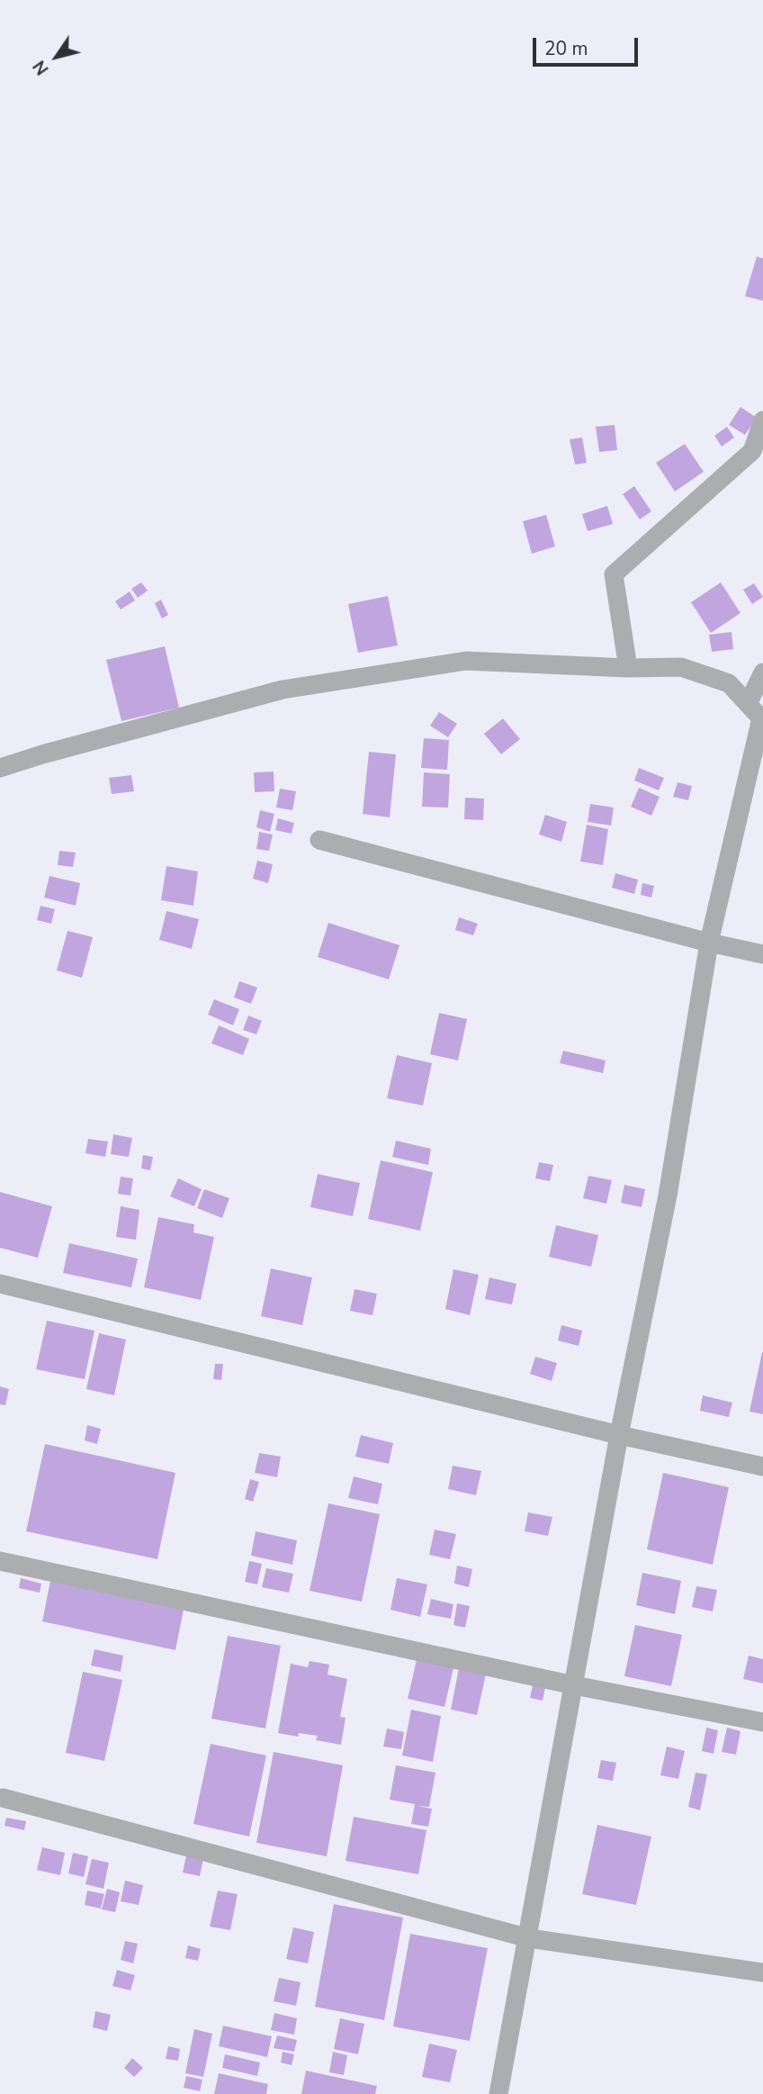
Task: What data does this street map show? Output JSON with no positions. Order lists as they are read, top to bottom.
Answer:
{
  "scale_bar": "20 m",
  "north": "bottom left"
}
